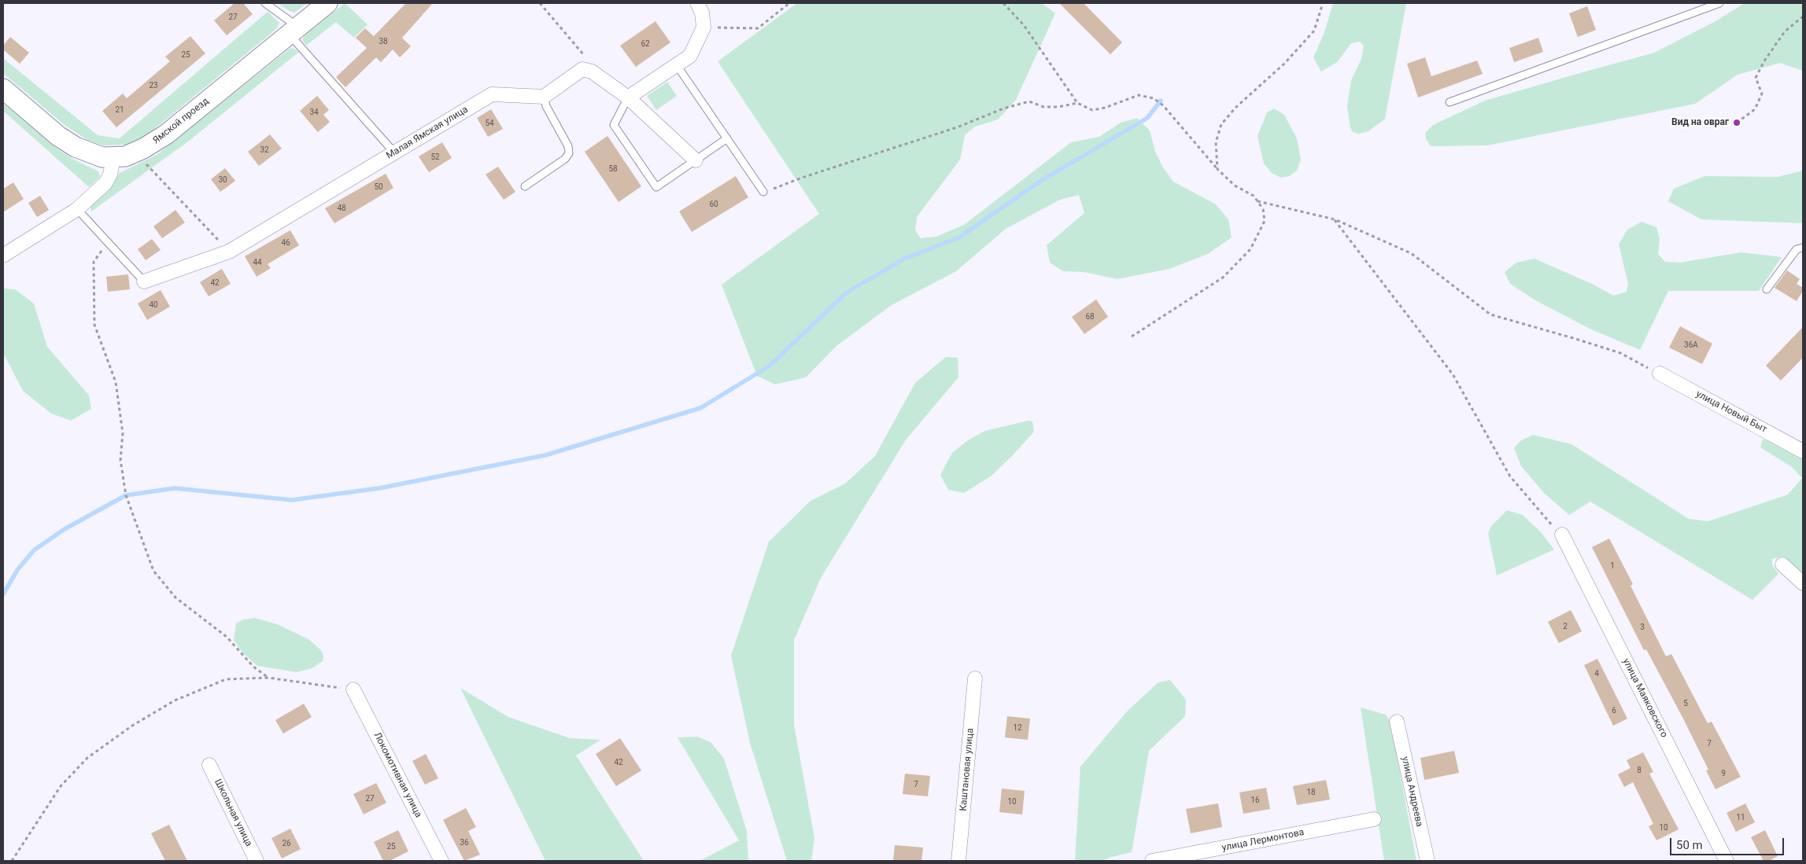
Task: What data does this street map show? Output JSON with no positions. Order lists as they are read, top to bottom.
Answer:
{
  "streets": {
    "main road": ["Ямской проезд"],
    "street": [
      "Малая Ямская улица",
      "улица Новый Быт",
      "улица Маяковского",
      "Каштановая улица",
      "Локомотивная улица",
      "улица Андреева",
      "Школьная улица",
      "улица Лермонтова"
    ]
  },
  "places": ["Вид на овраг"],
  "house_numbers": [
    "27",
    "38",
    "62",
    "25",
    "23",
    "21",
    "34",
    "54",
    "32",
    "52",
    "58",
    "30",
    "50",
    "60",
    "48",
    "46",
    "44",
    "42",
    "40",
    "68",
    "36А",
    "1",
    "2",
    "3",
    "4",
    "5",
    "6",
    "12",
    "7",
    "42",
    "8",
    "9",
    "7",
    "18",
    "27",
    "16",
    "10",
    "11",
    "10",
    "36",
    "26",
    "25"
  ],
  "scale_bar": "50 m"
}
